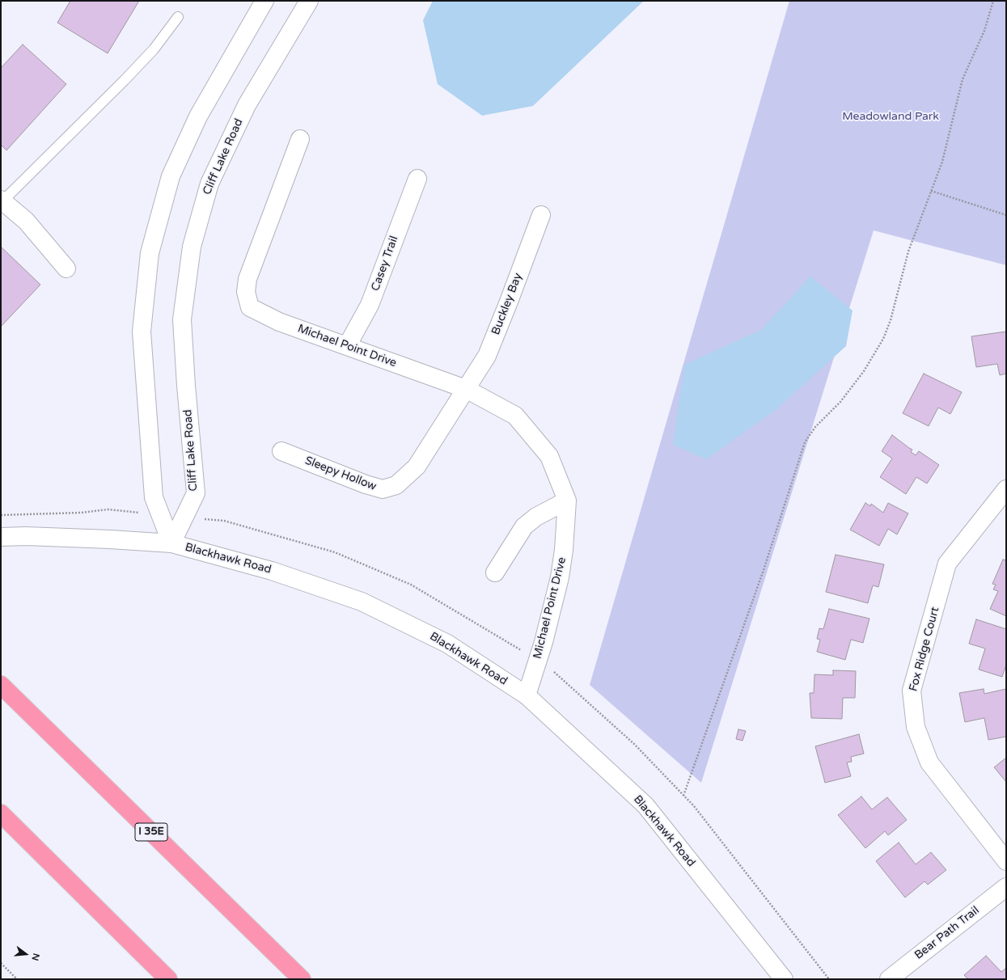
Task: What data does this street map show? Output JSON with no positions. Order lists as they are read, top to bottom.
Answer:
{
  "streets": {
    "highway": ["I 35E"],
    "street": [
      "Cliff Lake Road",
      "Casey Trail",
      "Buckley Bay",
      "Michael Point Drive",
      "Sleepy Hollow",
      "Blackhawk Road",
      "Fox Ridge Court",
      "Bear Path Trail"
    ]
  },
  "crossings": [
    ["Cliff Lake Road", "Blackhawk Road"],
    ["Casey Trail", "Michael Point Drive"],
    ["Buckley Bay", "Michael Point Drive"],
    ["Buckley Bay", "Sleepy Hollow"],
    ["Michael Point Drive", "Sleepy Hollow"],
    ["Michael Point Drive", "Blackhawk Road"]
  ],
  "parks": ["Meadowland Park"],
  "north": "right"
}
